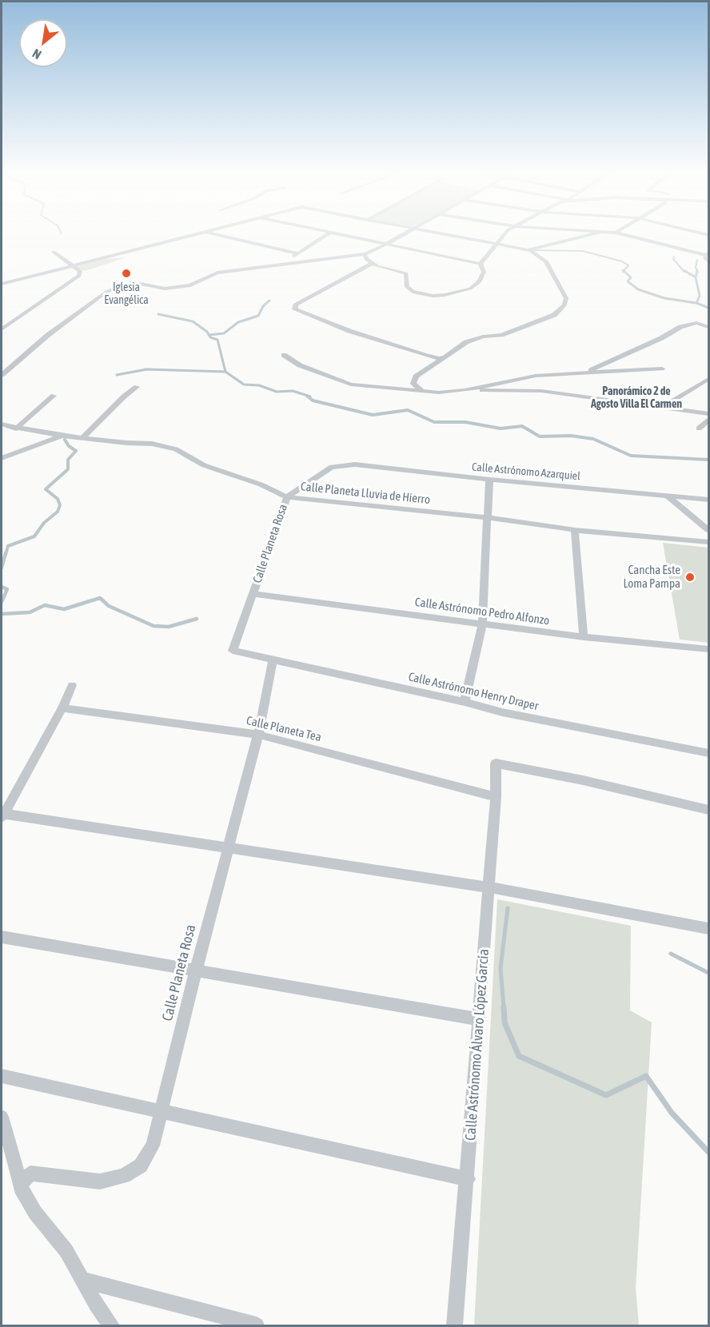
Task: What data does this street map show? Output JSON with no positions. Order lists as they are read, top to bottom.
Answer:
{
  "streets": {
    "street": [
      "Calle Astrónomo Azarquiel",
      "Calle Planeta Lluvia de Hierro",
      "Calle Planeta Rosa",
      "Calle Astrónomo Pedro Alfonzo",
      "Calle Astrónomo Henry Draper",
      "Calle Planeta Tea",
      "Calle Astrónomo Álvaro López García"
    ]
  },
  "crossings": [
    ["Calle Astrónomo Azarquiel", "Calle Planeta Rosa"],
    ["Calle Planeta Lluvia de Hierro", "Calle Planeta Rosa"],
    ["Calle Planeta Rosa", "Calle Astrónomo Pedro Alfonzo"],
    ["Calle Planeta Rosa", "Calle Astrónomo Henry Draper"],
    ["Calle Planeta Rosa", "Calle Planeta Tea"],
    ["Calle Planeta Tea", "Calle Astrónomo Álvaro López García"]
  ],
  "districts": ["Panorámico 2 de Agosto Villa El Carmen"],
  "places": ["Iglesia Evangélica", "Cancha Este Loma Pampa"],
  "north": "bottom left"
}
